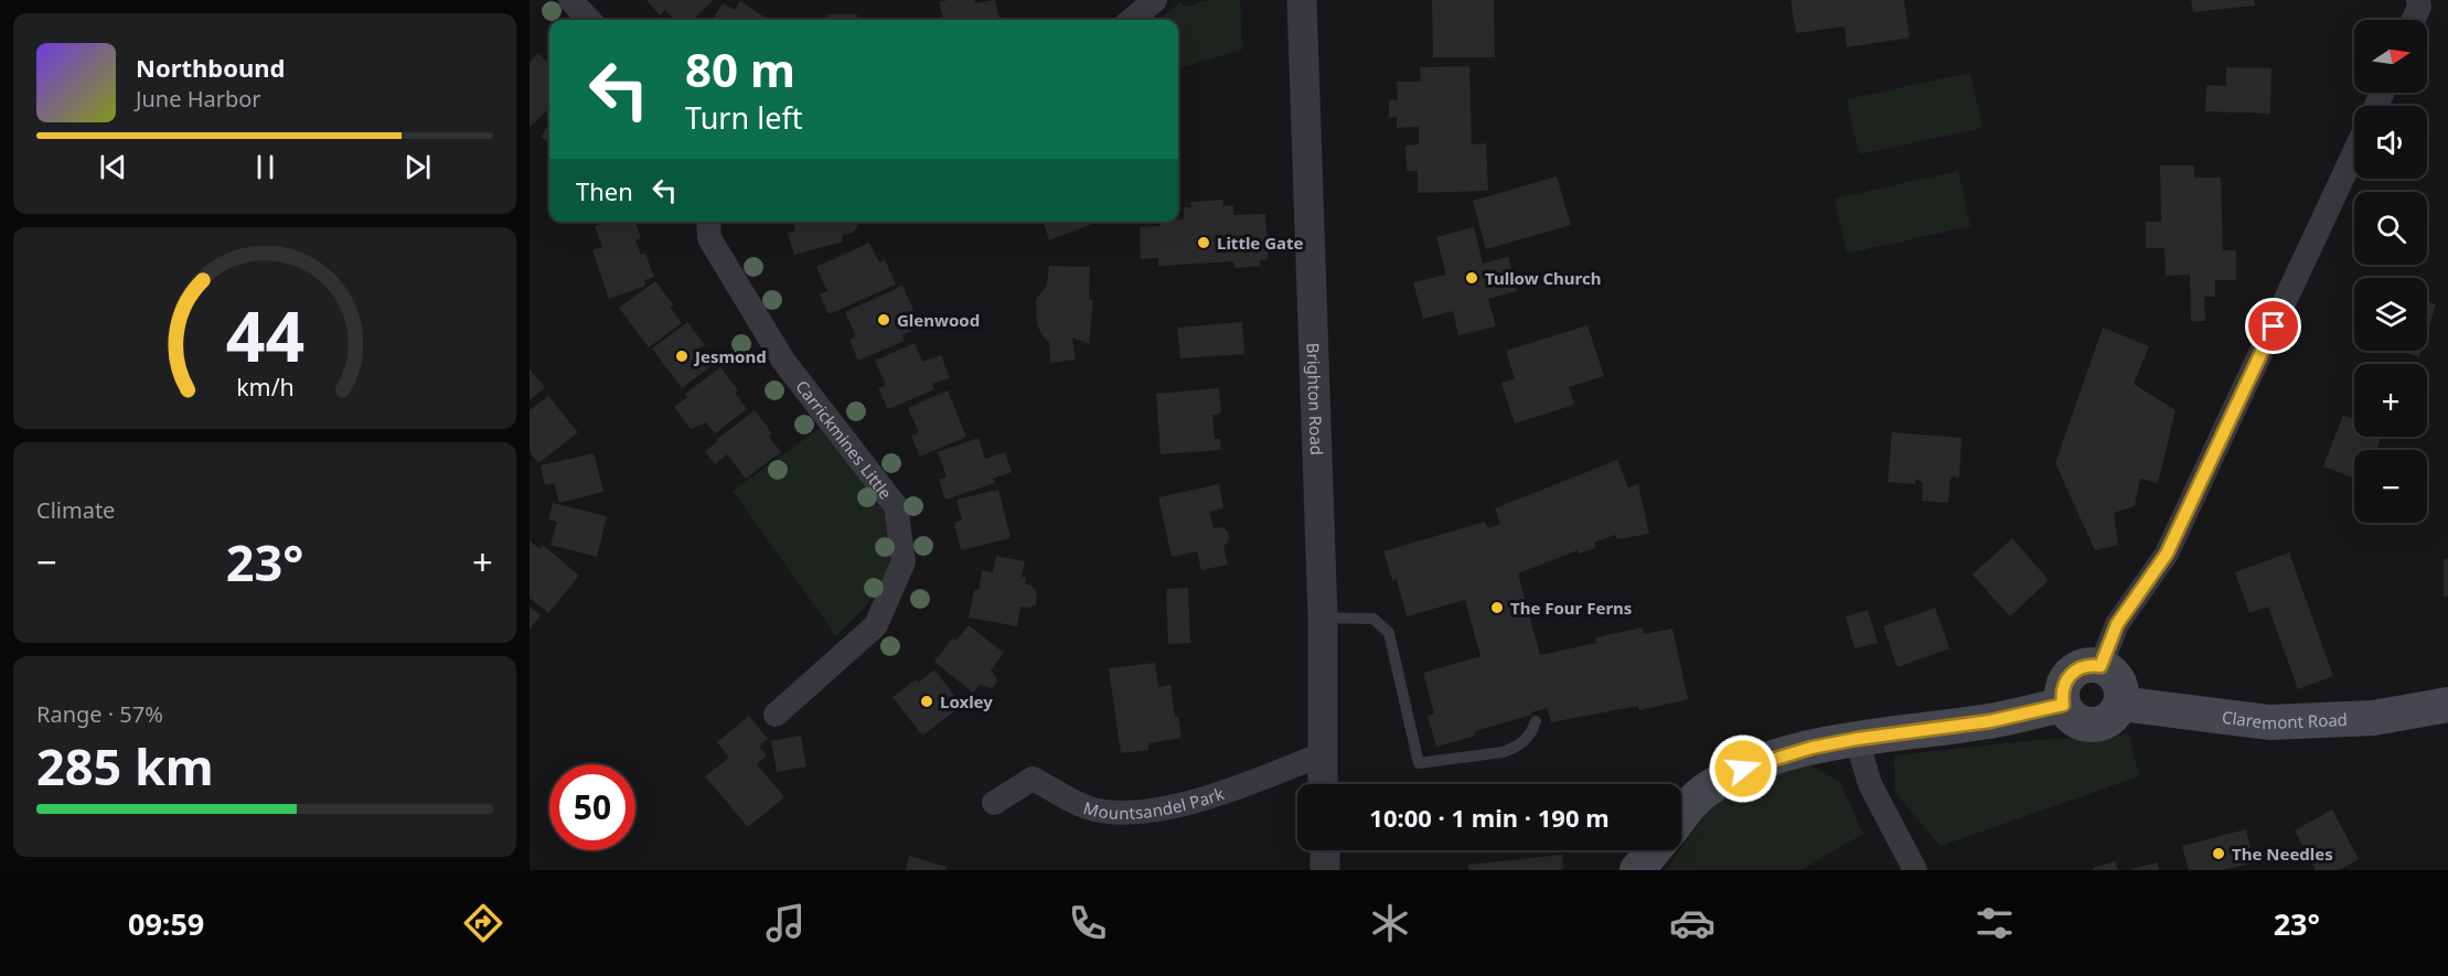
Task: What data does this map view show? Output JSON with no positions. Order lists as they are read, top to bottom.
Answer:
{
  "streets": {
    "main road": ["Claremont Road"],
    "street": ["Brighton Road", "Carrickmines Little", "Mountsandel Park"]
  },
  "crossings": [
    ["Brighton Road", "Mountsandel Park"]
  ],
  "places": [
    "Little Gate",
    "Tullow Church",
    "Glenwood",
    "Jesmond",
    "The Four Ferns",
    "Loxley",
    "The Needles"
  ],
  "north": "right",
  "page": {
    "map_buttons": ["+", "−"],
    "turn": ["80 m", "Turn left"],
    "song": ["Northbound", "June Harbor"],
    "then": "Then",
    "tile": [
      "Climate",
      ["Range · 57%", "285 km"]
    ],
    "heat": ["−", "23°", "+"],
    "limit": "50",
    "trip": "10:00 · 1 min · 190 m",
    "tabs": ["09:59", "23°"],
    "gauge": ["44", "km/h"]
  }
}
